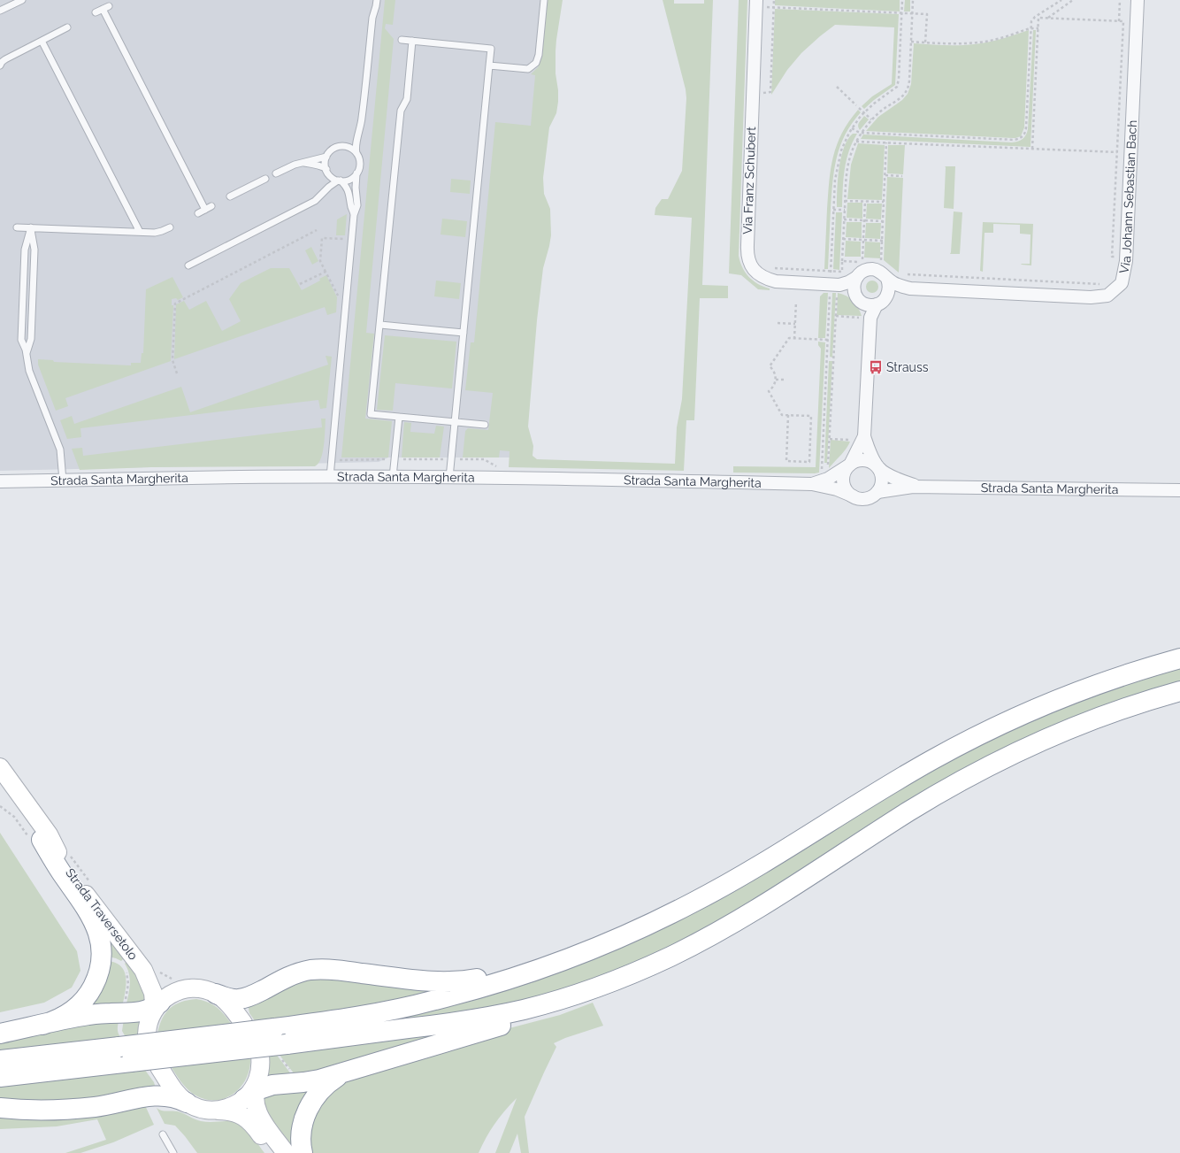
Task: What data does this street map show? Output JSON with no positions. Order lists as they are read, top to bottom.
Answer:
{
  "streets": {
    "main road": ["Strada Traversetolo"],
    "street": ["Via Franz Schubert", "Via Johann Sebastian Bach", "Strada Santa Margherita"]
  },
  "crossings": [
    ["Via Franz Schubert", "Via Johann Sebastian Bach"]
  ],
  "places": {
    "bus stop": ["Strauss"]
  }
}
